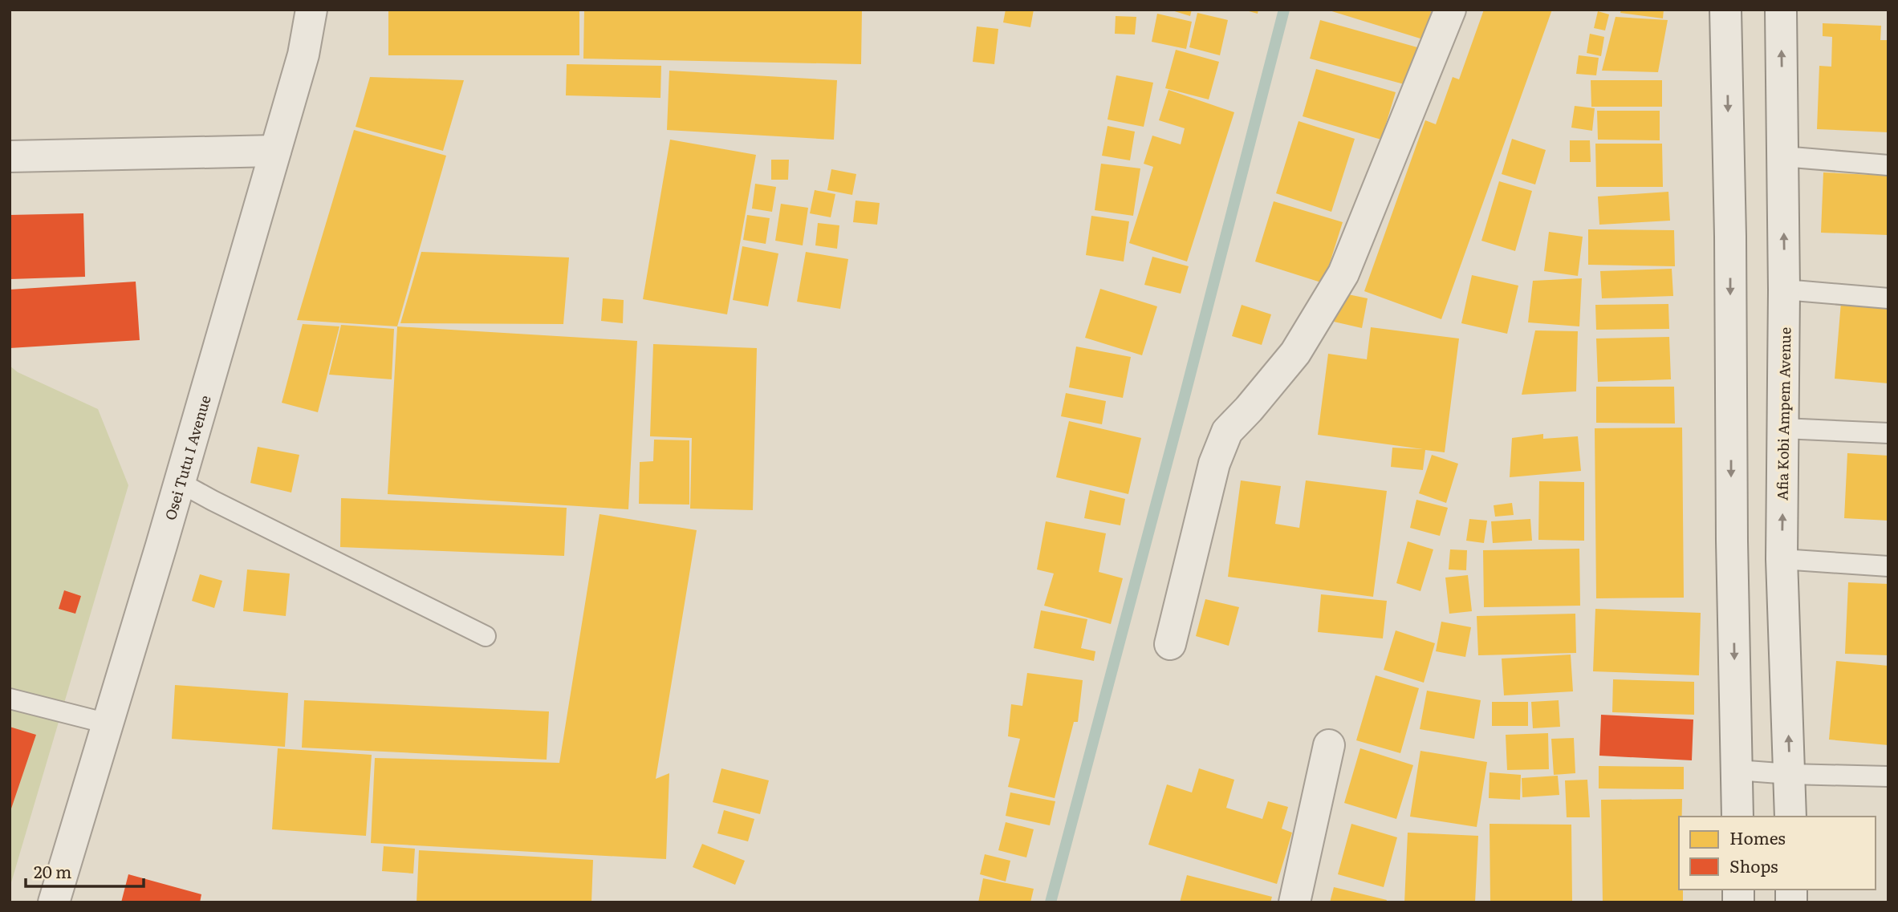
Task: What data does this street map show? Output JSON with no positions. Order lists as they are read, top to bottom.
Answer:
{
  "streets": {
    "street": ["Afia Kobi Ampem Avenue", "Osei Tutu I Avenue"]
  },
  "legend": ["Homes", "Shops"],
  "scale_bar": "20 m"
}
